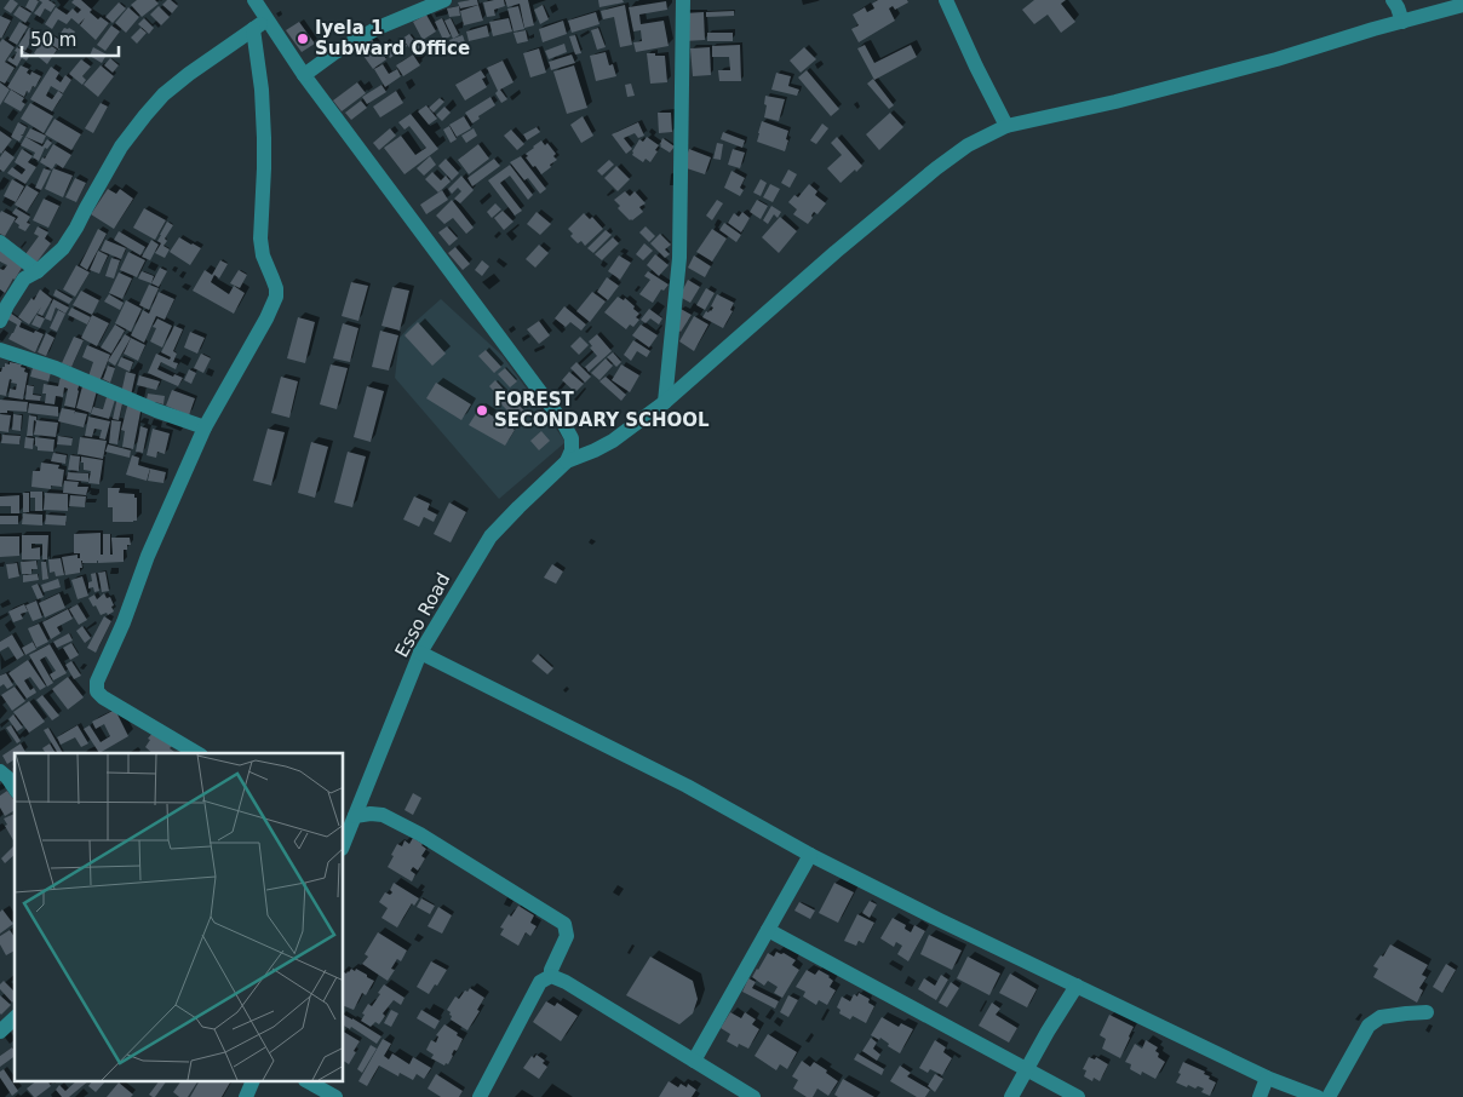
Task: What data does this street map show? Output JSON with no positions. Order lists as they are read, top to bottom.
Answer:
{
  "streets": {
    "street": ["Esso Road"]
  },
  "places": ["Iyela 1 Subward Office", "FOREST SECONDARY SCHOOL"],
  "scale_bar": "50 m"
}
